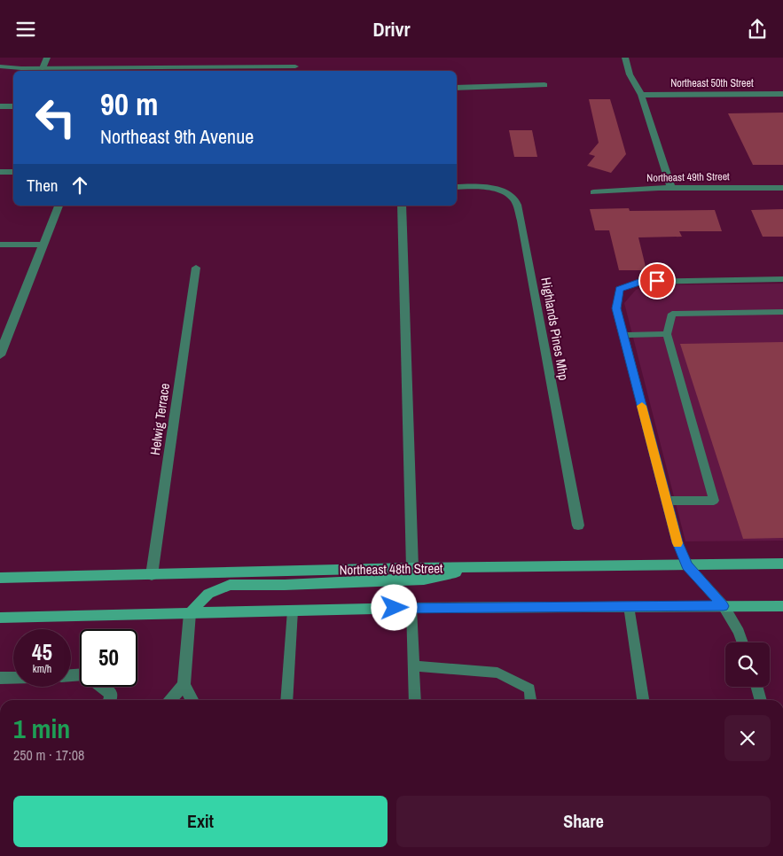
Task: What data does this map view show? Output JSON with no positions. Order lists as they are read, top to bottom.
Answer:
{
  "streets": {
    "main road": ["Northeast 48th Street"],
    "street": [
      "Northeast 50th Street",
      "Northeast 49th Street",
      "Highlands Pines Mhp",
      "Helwig Terrace"
    ]
  },
  "crossings": [
    ["Helwig Terrace", "Northeast 48th Street"]
  ],
  "page": {
    "header": "Drivr",
    "turn": ["90 m", "Northeast 9th Avenue"],
    "then": "Then",
    "speed": "45 km/h",
    "limit": "50",
    "heading": ["1 min", "250 m · 17:08"],
    "buttons": ["Exit", "Share"]
  }
}
